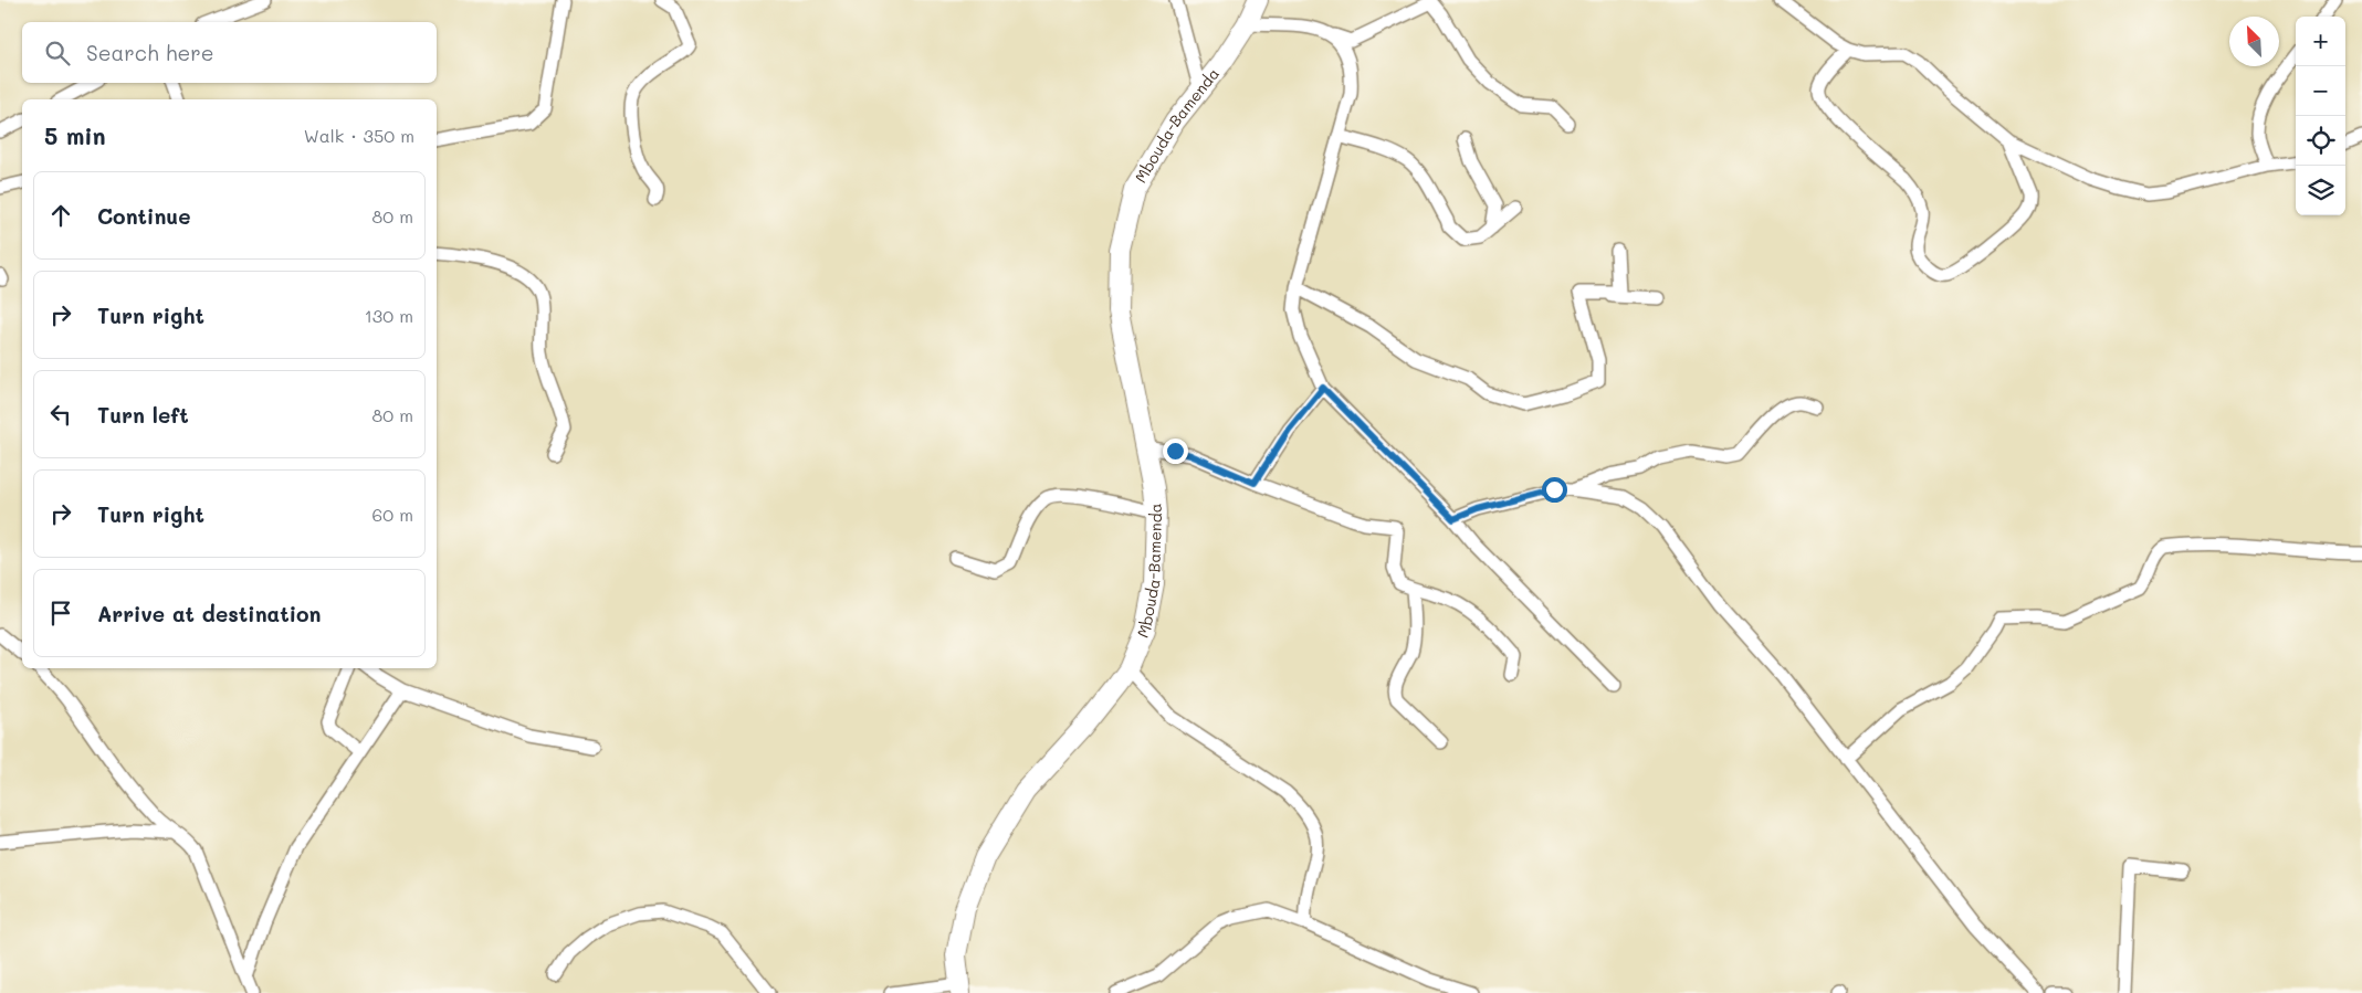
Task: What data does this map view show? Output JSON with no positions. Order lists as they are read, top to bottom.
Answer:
{
  "streets": {
    "highway": ["Mbouda-Bamenda"]
  },
  "north": "top left",
  "page": {
    "map_buttons": ["+", "−"],
    "search": "Search here",
    "heading": ["5 min", "Walk · 350 m"],
    "list": [
      ["Continue", "80 m"],
      ["Turn right", "130 m"],
      ["Turn left", "80 m"],
      ["Turn right", "60 m"],
      "Arrive at destination"
    ]
  }
}
